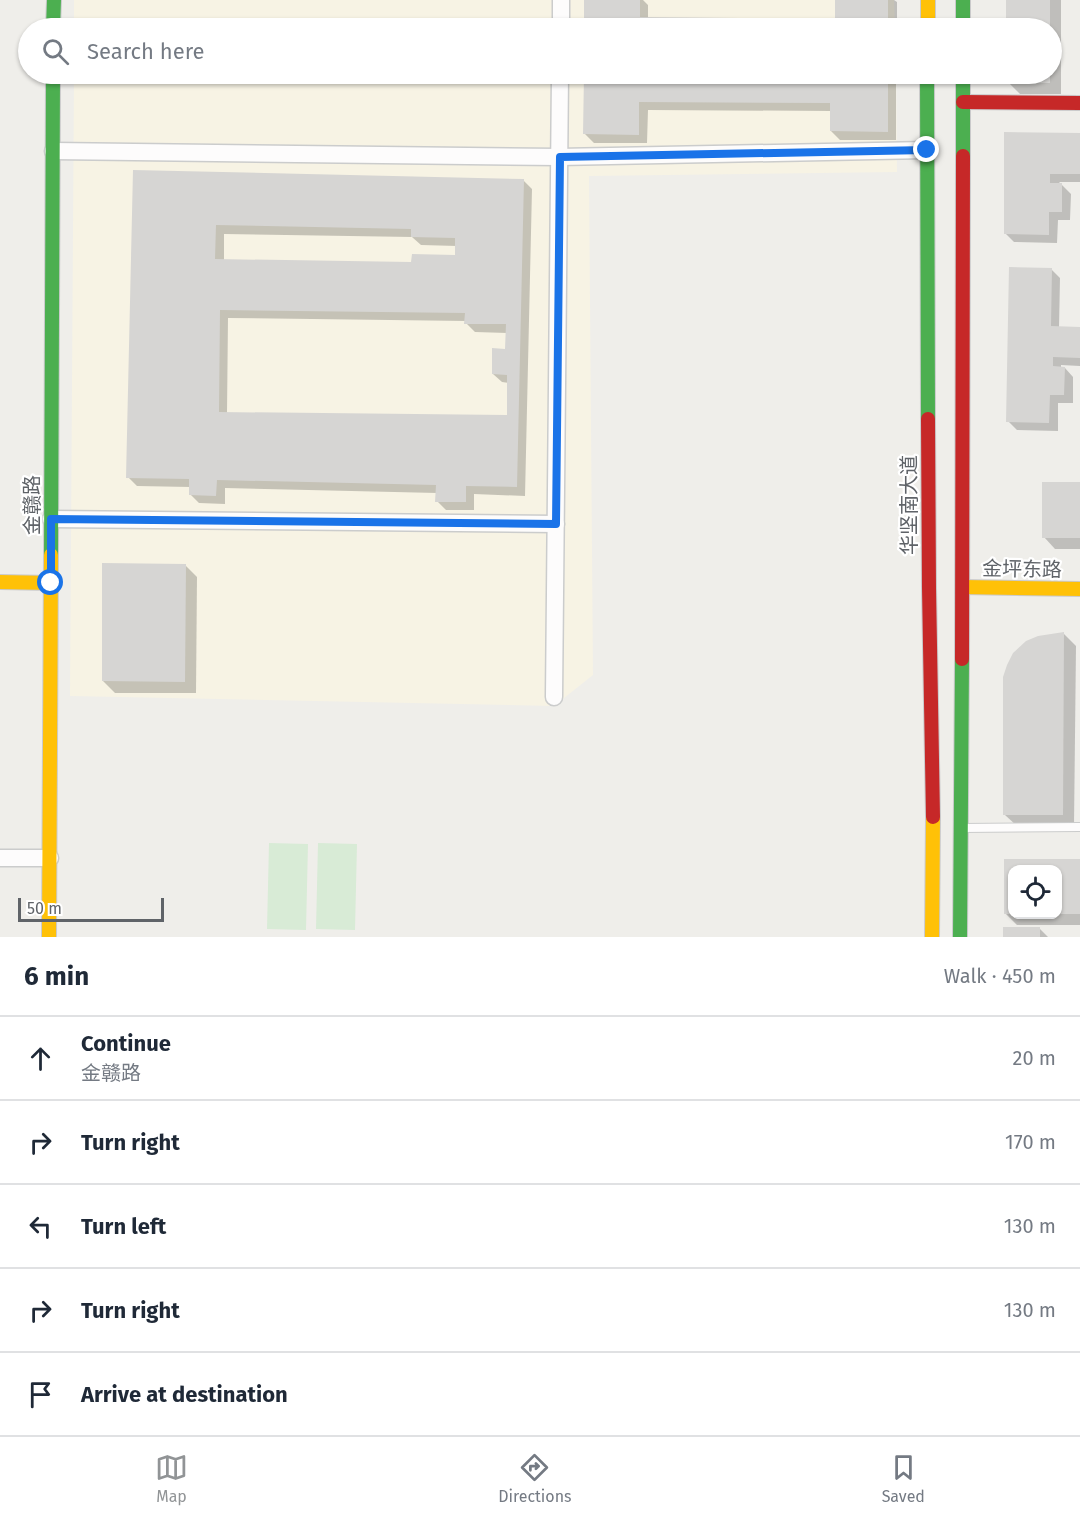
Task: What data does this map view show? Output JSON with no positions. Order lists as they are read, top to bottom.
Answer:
{
  "streets": {
    "main road": ["金赣路", "华坚南大道", "金坪东路"]
  },
  "scale_bar": "50 m",
  "page": {
    "search": "Search here",
    "scale": "50 m",
    "heading": ["6 min", "Walk · 450 m"],
    "list": [
      ["Continue", "金赣路", "20 m"],
      ["Turn right", "170 m"],
      ["Turn left", "130 m"],
      ["Turn right", "130 m"],
      "Arrive at destination"
    ],
    "nav": ["Map", "Directions", "Saved"]
  }
}
